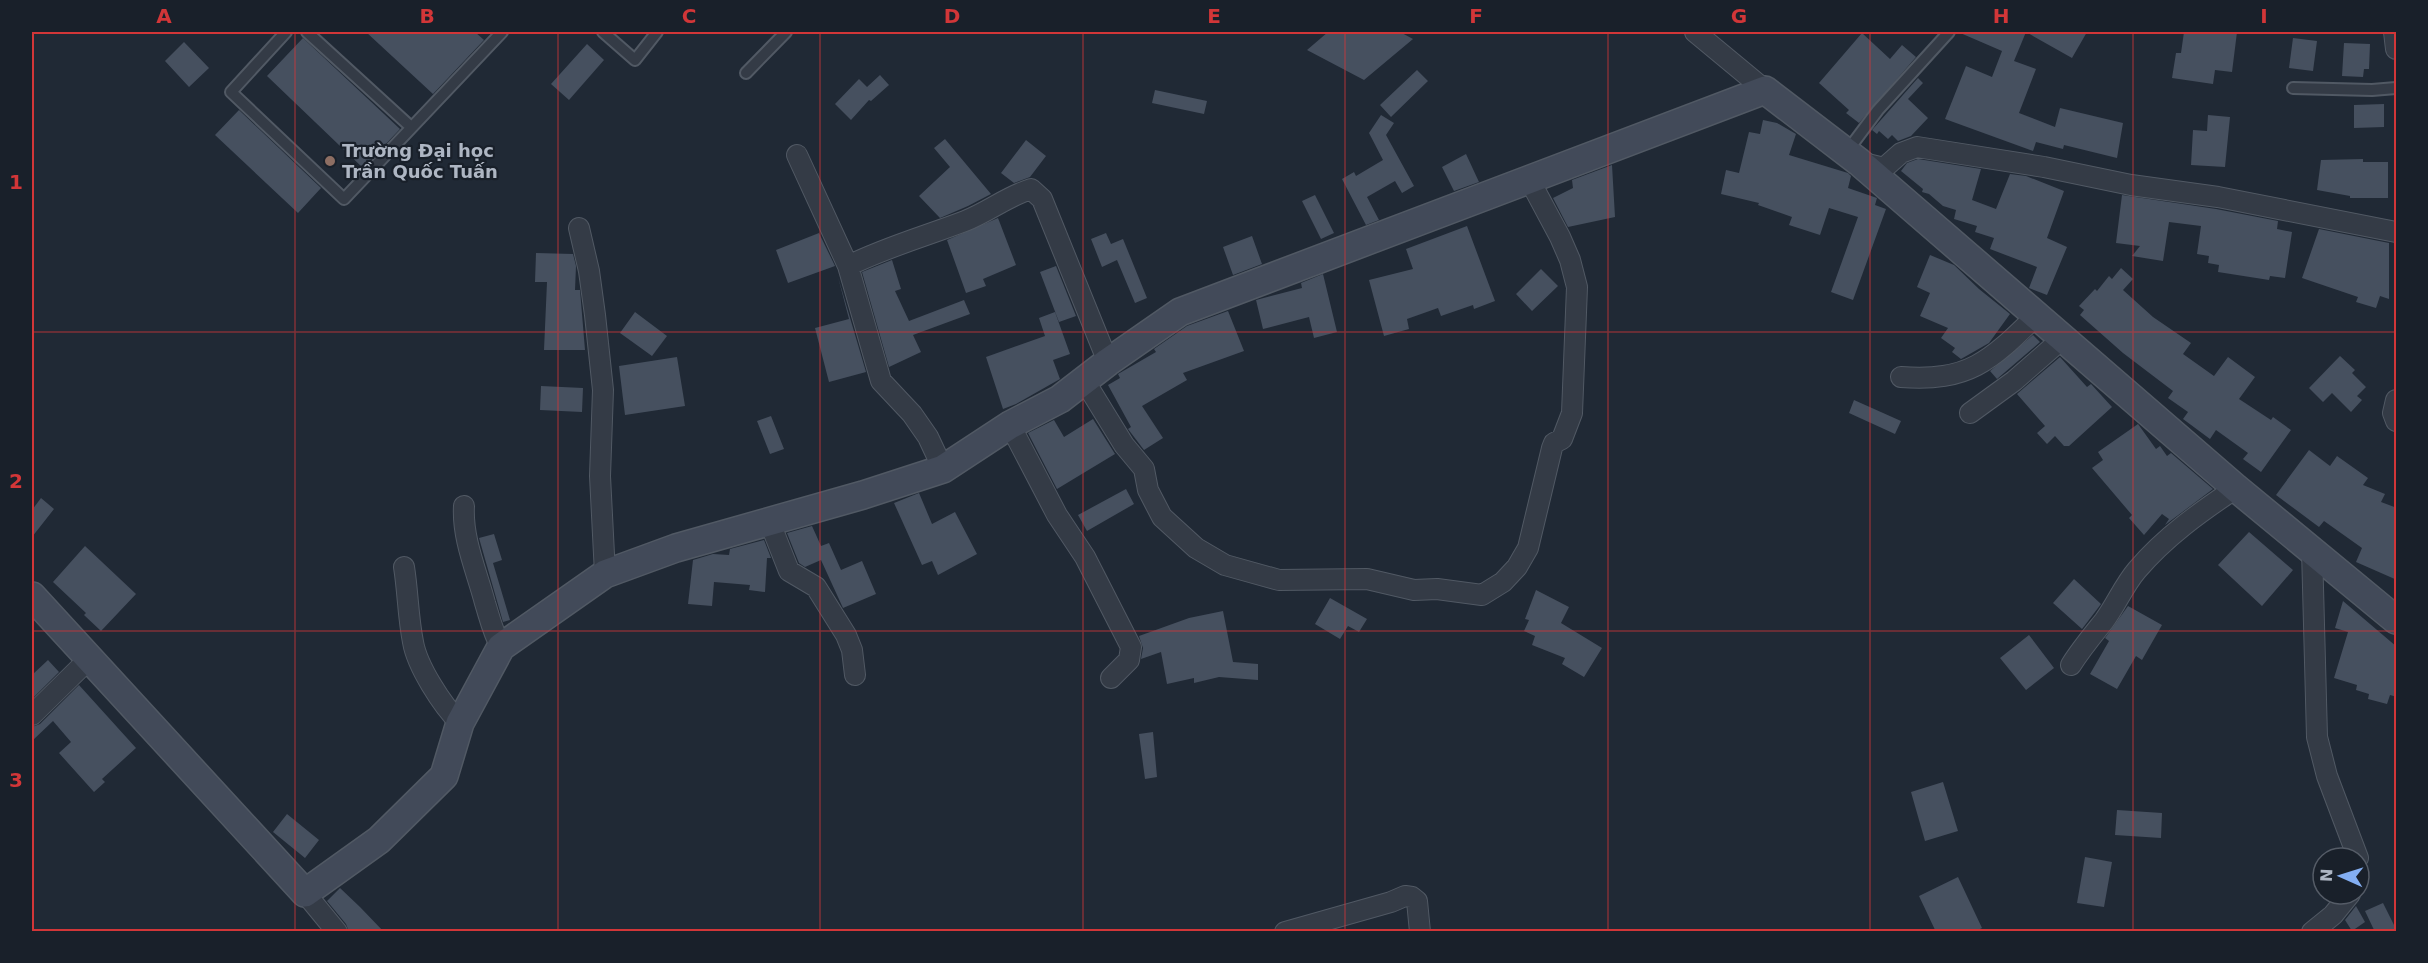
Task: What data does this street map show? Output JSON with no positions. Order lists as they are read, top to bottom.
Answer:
{
  "places": ["Trường Đại học Trần Quốc Tuấn"],
  "north": "left",
  "grid": {
    "columns": [
      "A",
      "B",
      "C",
      "D",
      "E",
      "F",
      "G",
      "H",
      "I"
    ],
    "rows": ["1", "2", "3"]
  }
}
